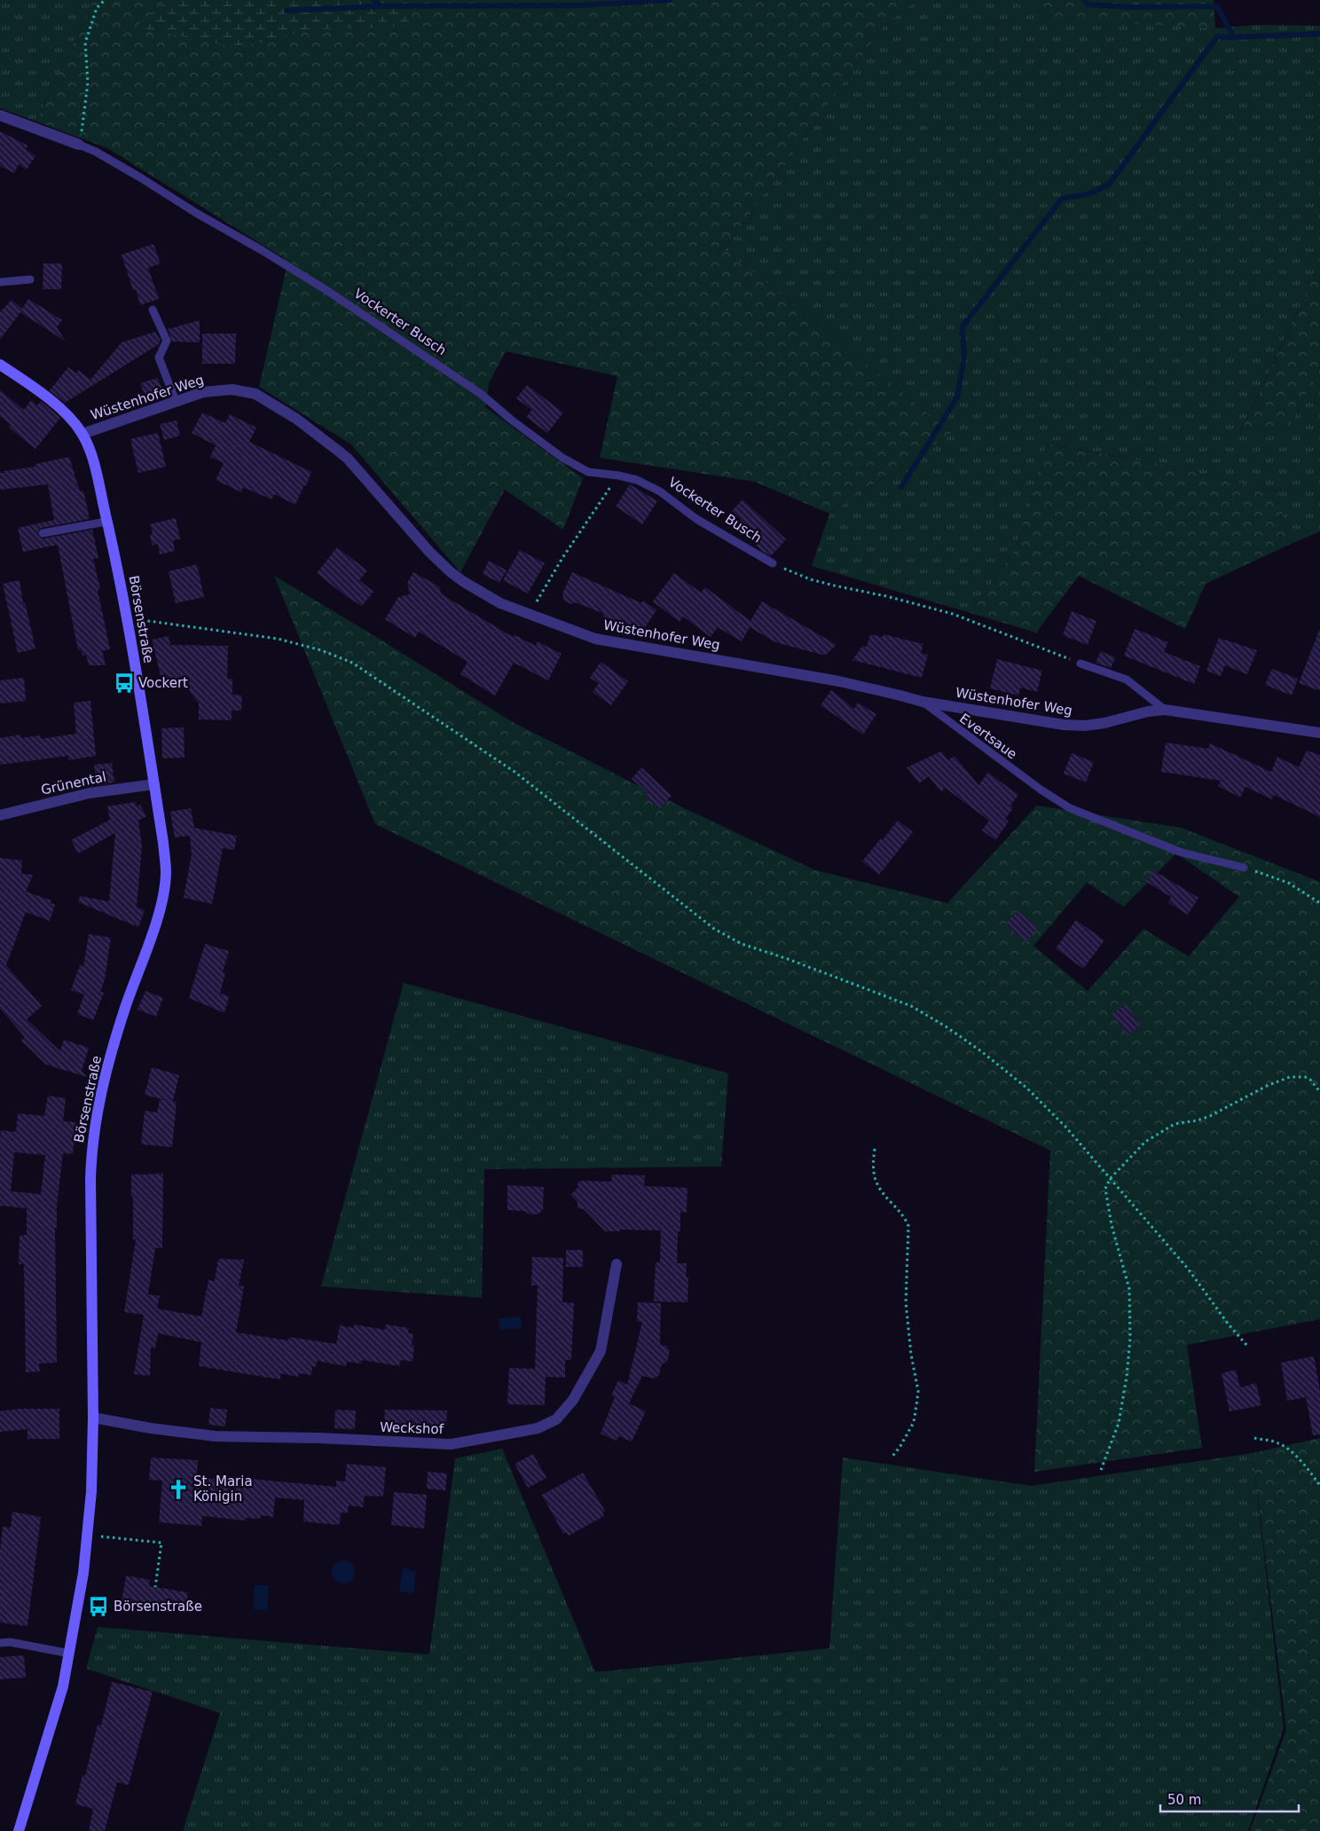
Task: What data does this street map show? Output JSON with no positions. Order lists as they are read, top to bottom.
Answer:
{
  "streets": {
    "street": [
      "Vockerter Busch",
      "Wüstenhofer Weg",
      "Börsenstraße",
      "Grünental",
      "Weckshof"
    ],
    "lane": ["Evertsaue"]
  },
  "crossings": [
    ["Wüstenhofer Weg", "Börsenstraße"],
    ["Wüstenhofer Weg", "Evertsaue"],
    ["Börsenstraße", "Grünental"],
    ["Börsenstraße", "Weckshof"]
  ],
  "places": {
    "bus stop": ["Vockert", "Börsenstraße"],
    "church": ["St. Maria Königin"]
  },
  "scale_bar": "50 m"
}
